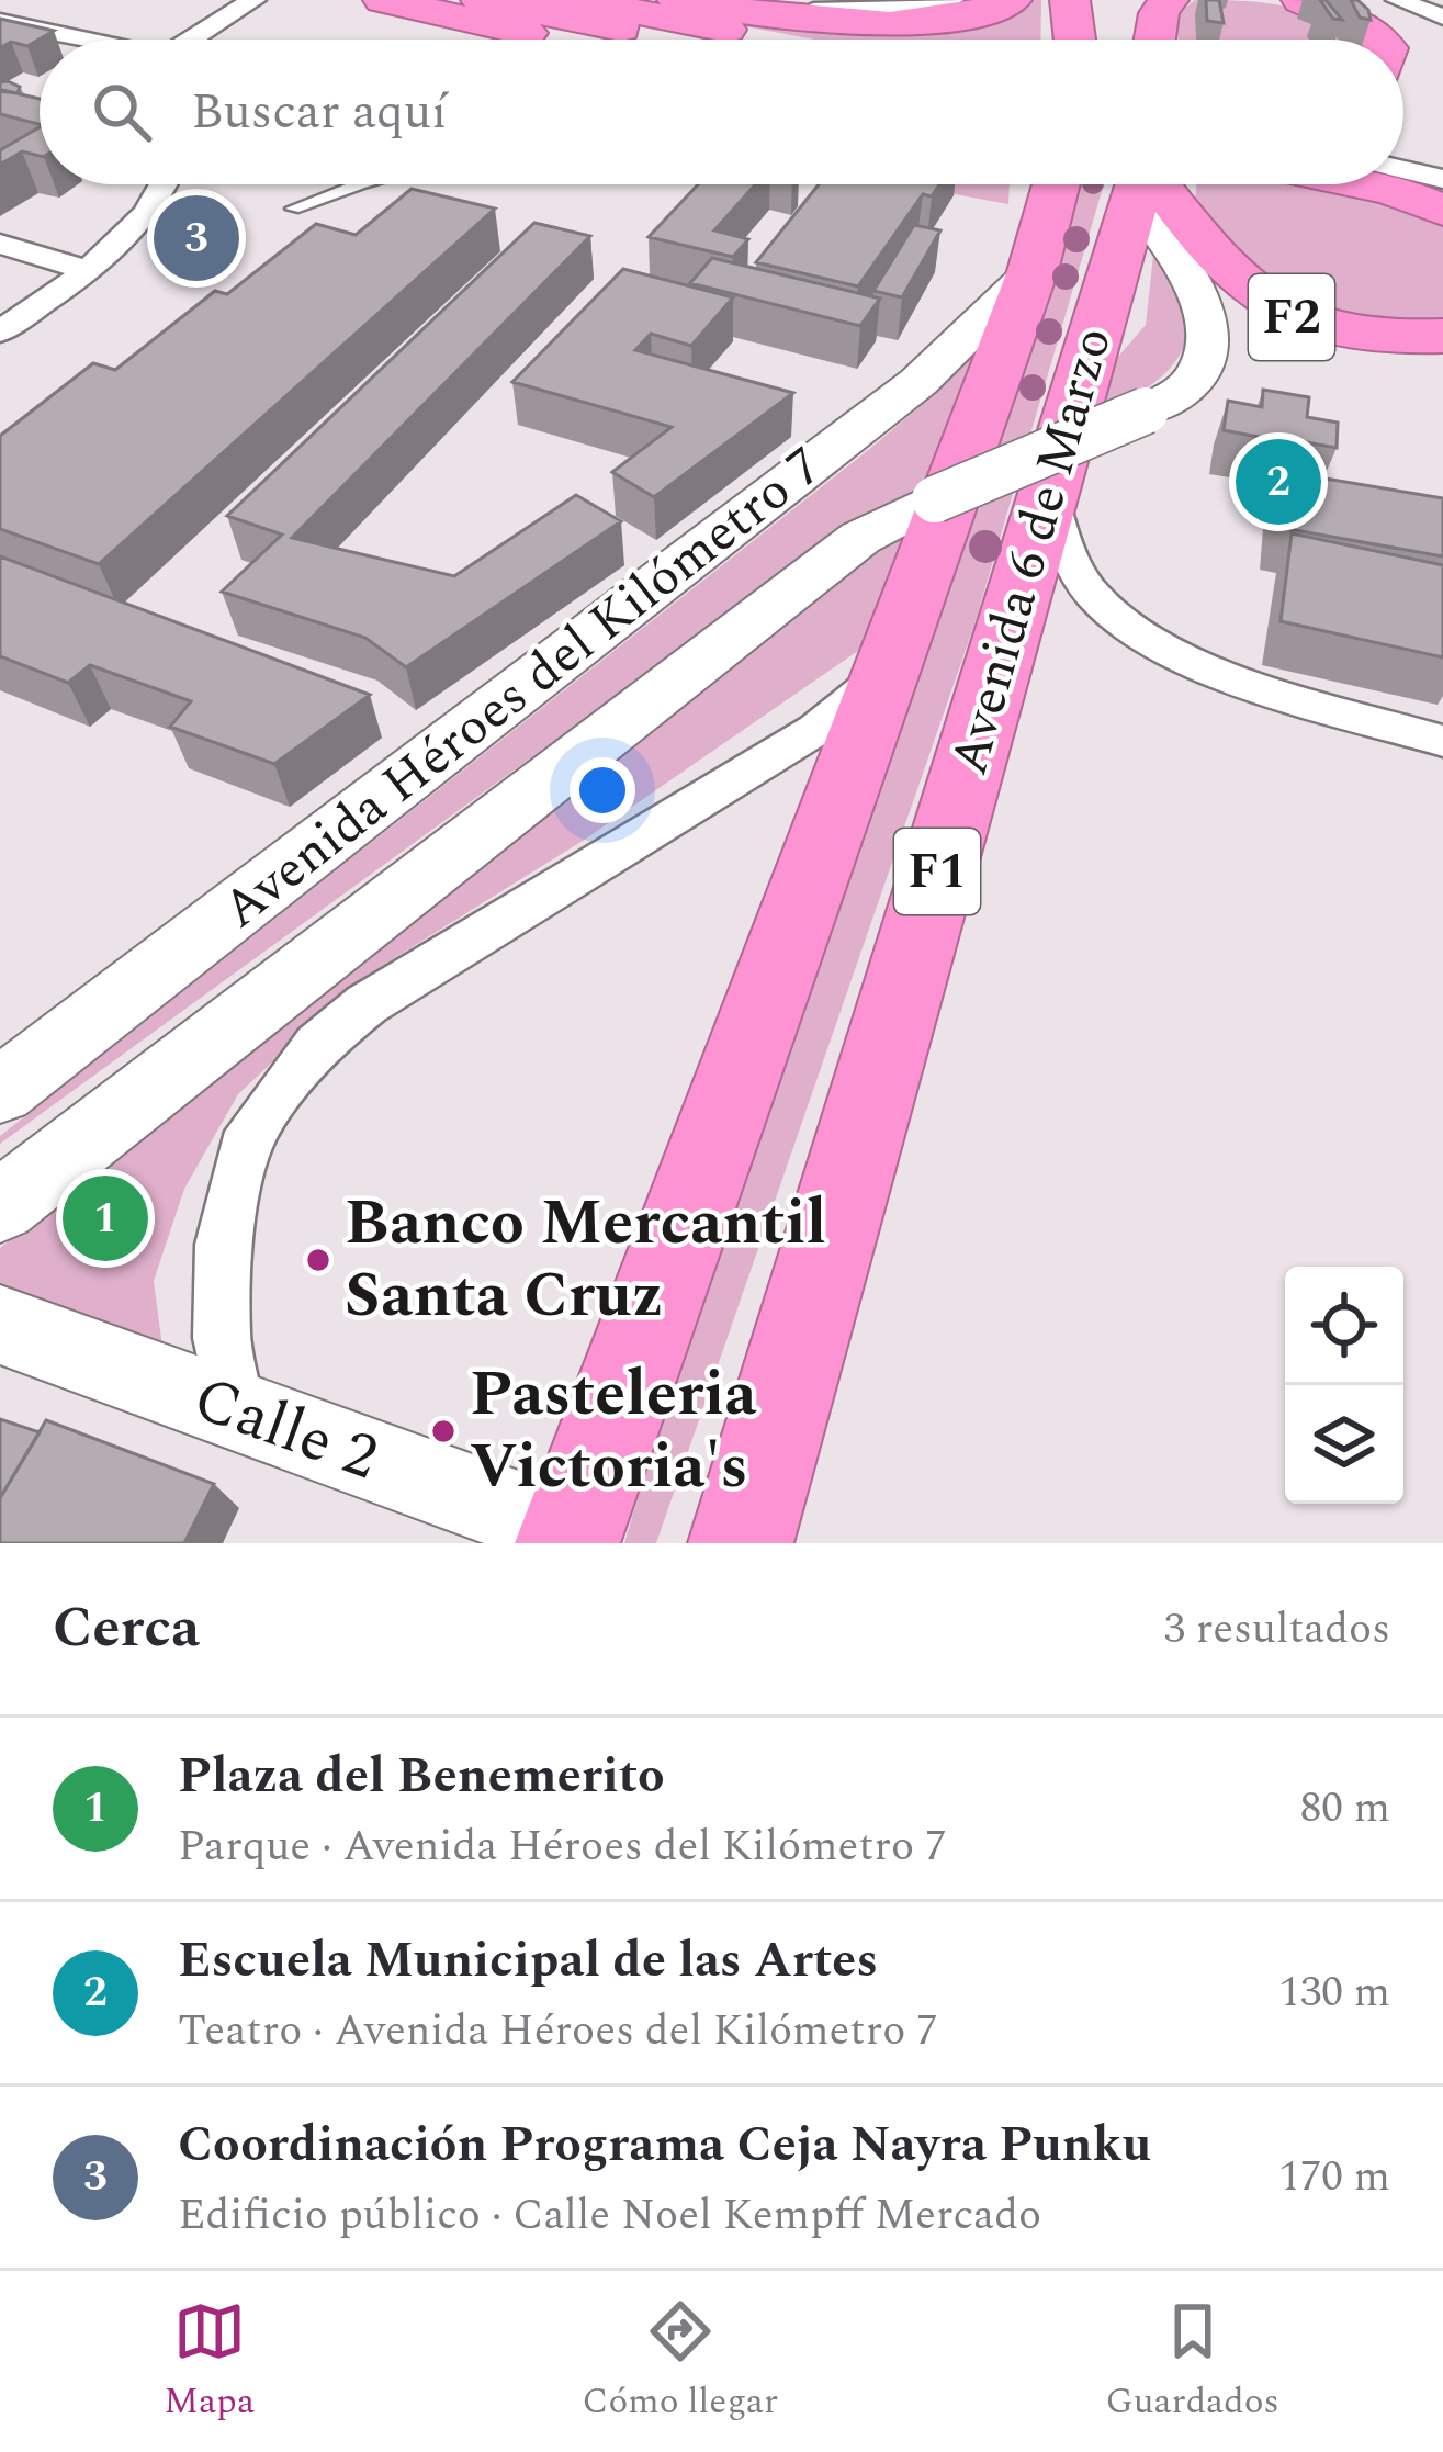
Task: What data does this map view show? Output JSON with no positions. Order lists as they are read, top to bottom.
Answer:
{
  "streets": {
    "highway": ["F2", "Avenida 6 de Marzo", "F1"],
    "main road": ["Avenida Héroes del Kilómetro 7", "Calle 2"]
  },
  "crossings": [
    ["Avenida 6 de Marzo", "Avenida Héroes del Kilómetro 7"],
    ["Avenida 6 de Marzo", "F1"],
    ["Avenida 6 de Marzo", "Calle 2"],
    ["Avenida Héroes del Kilómetro 7", "F1"]
  ],
  "places": ["Banco Mercantil Santa Cruz", "Pasteleria Victoria's"],
  "page": {
    "search": "Buscar aquí",
    "pins": ["3", "2", "1"],
    "heading": ["Cerca", "3 resultados"],
    "list": [
      {
        "mark": "1",
        "name": "Plaza del Benemerito",
        "note": "Parque · Avenida Héroes del Kilómetro 7",
        "value": "80 m"
      },
      {
        "mark": "2",
        "name": "Escuela Municipal de las Artes",
        "note": "Teatro · Avenida Héroes del Kilómetro 7",
        "value": "130 m"
      },
      {
        "mark": "3",
        "name": "Coordinación Programa Ceja Nayra Punku",
        "note": "Edificio público · Calle Noel Kempff Mercado",
        "value": "170 m"
      }
    ],
    "nav": ["Mapa", "Cómo llegar", "Guardados"]
  }
}
